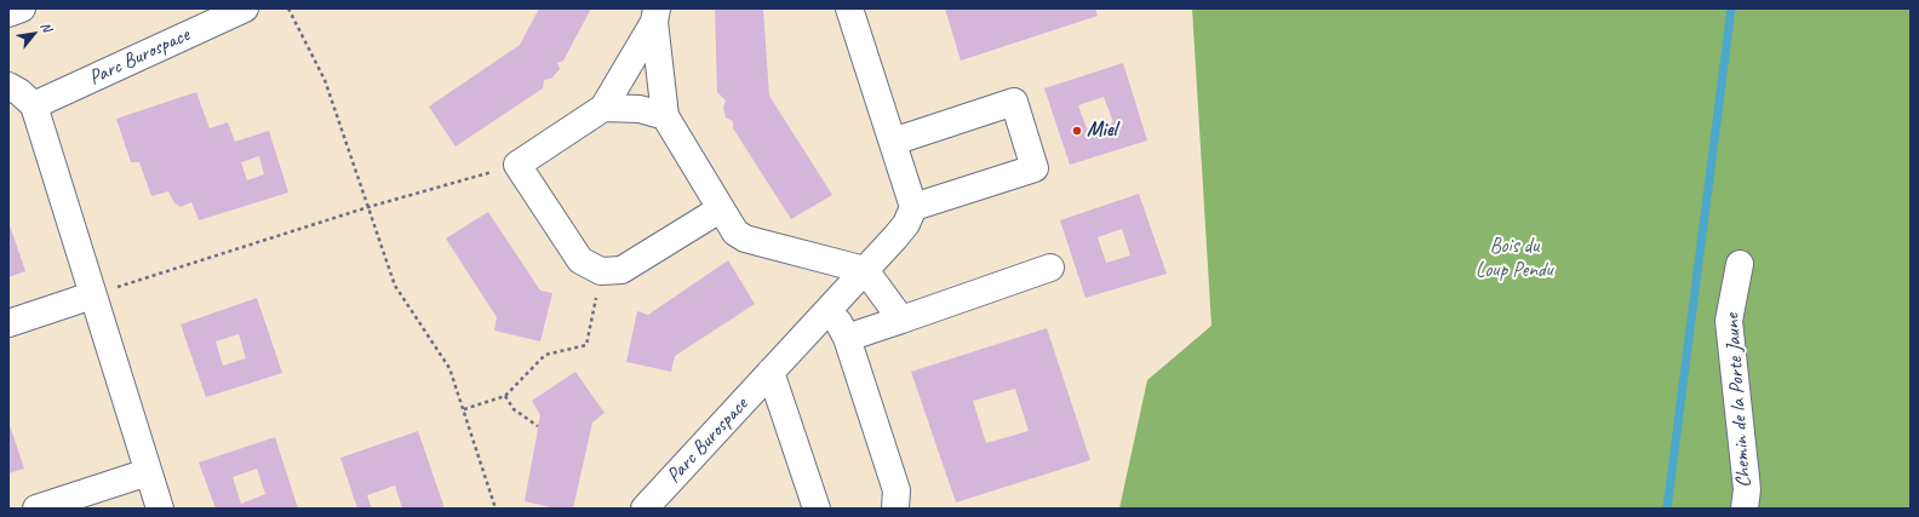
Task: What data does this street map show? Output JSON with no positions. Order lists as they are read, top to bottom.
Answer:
{
  "streets": {
    "street": ["Parc Burospace", "Chemin de la Porte Jaune"]
  },
  "parks": ["Bois du Loup Pendu"],
  "places": ["Miel"],
  "north": "top right"
}
